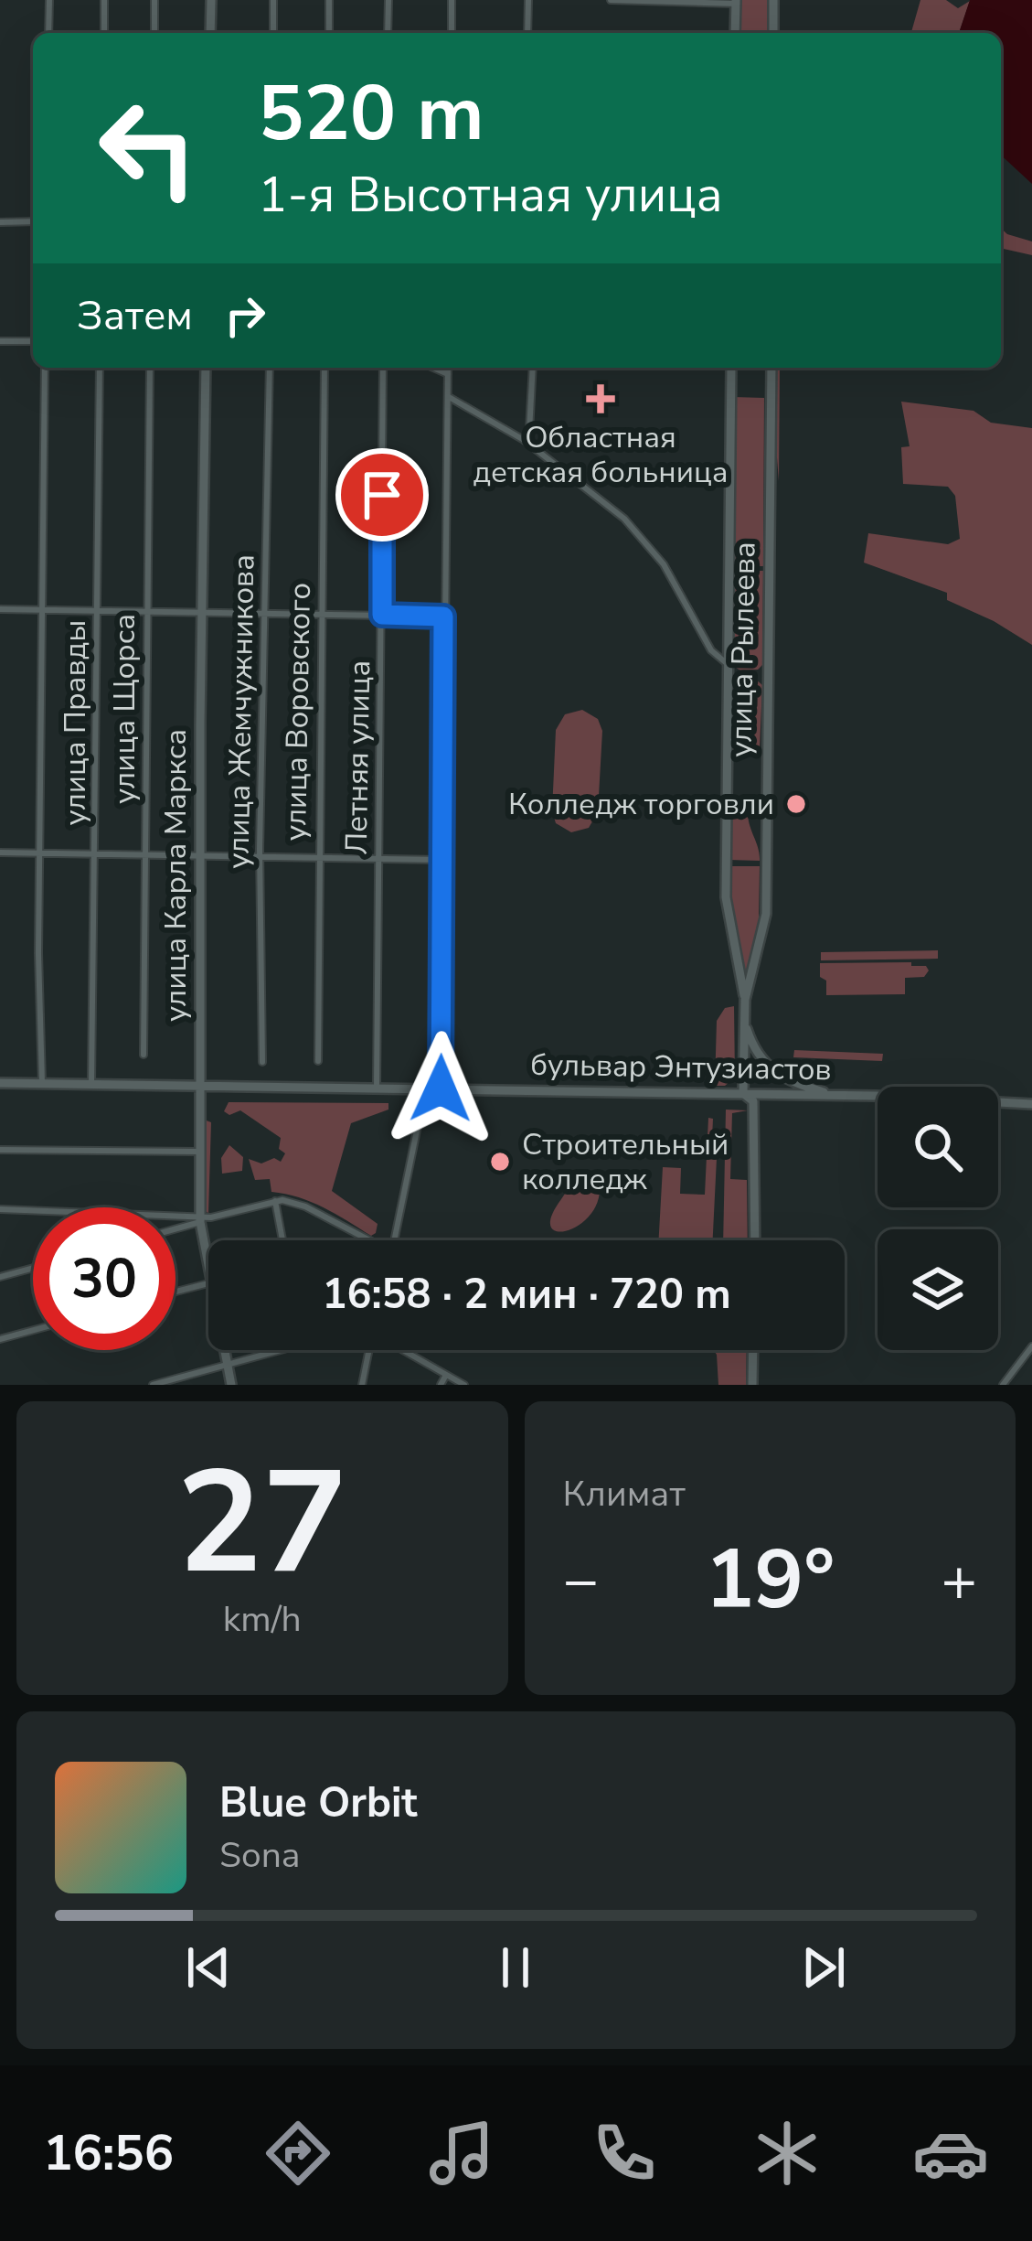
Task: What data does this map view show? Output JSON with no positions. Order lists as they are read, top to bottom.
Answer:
{
  "streets": {
    "main road": ["улица Рылеева", "улица Карла Маркса", "бульвар Энтузиастов"],
    "street": [
      "улица Щорса",
      "улица Жемчужникова",
      "улица Воровского",
      "улица Правды",
      "Летняя улица"
    ]
  },
  "crossings": [
    ["улица Рылеева", "бульвар Энтузиастов"],
    ["улица Правды", "бульвар Энтузиастов"],
    ["Летняя улица", "бульвар Энтузиастов"],
    ["улица Карла Маркса", "бульвар Энтузиастов"]
  ],
  "places": {
    "health": ["Областная детская больница"],
    "other": ["Колледж торговли", "Строительный колледж"]
  },
  "page": {
    "turn": ["520 m", "1-я Высотная улица"],
    "then": "Затем",
    "limit": "30",
    "trip": "16:58 · 2 мин · 720 m",
    "tile": [
      ["27", "km/h"],
      "Климат"
    ],
    "heat": ["−", "19°", "+"],
    "song": ["Blue Orbit", "Sona"],
    "tabs": "16:56"
  }
}
